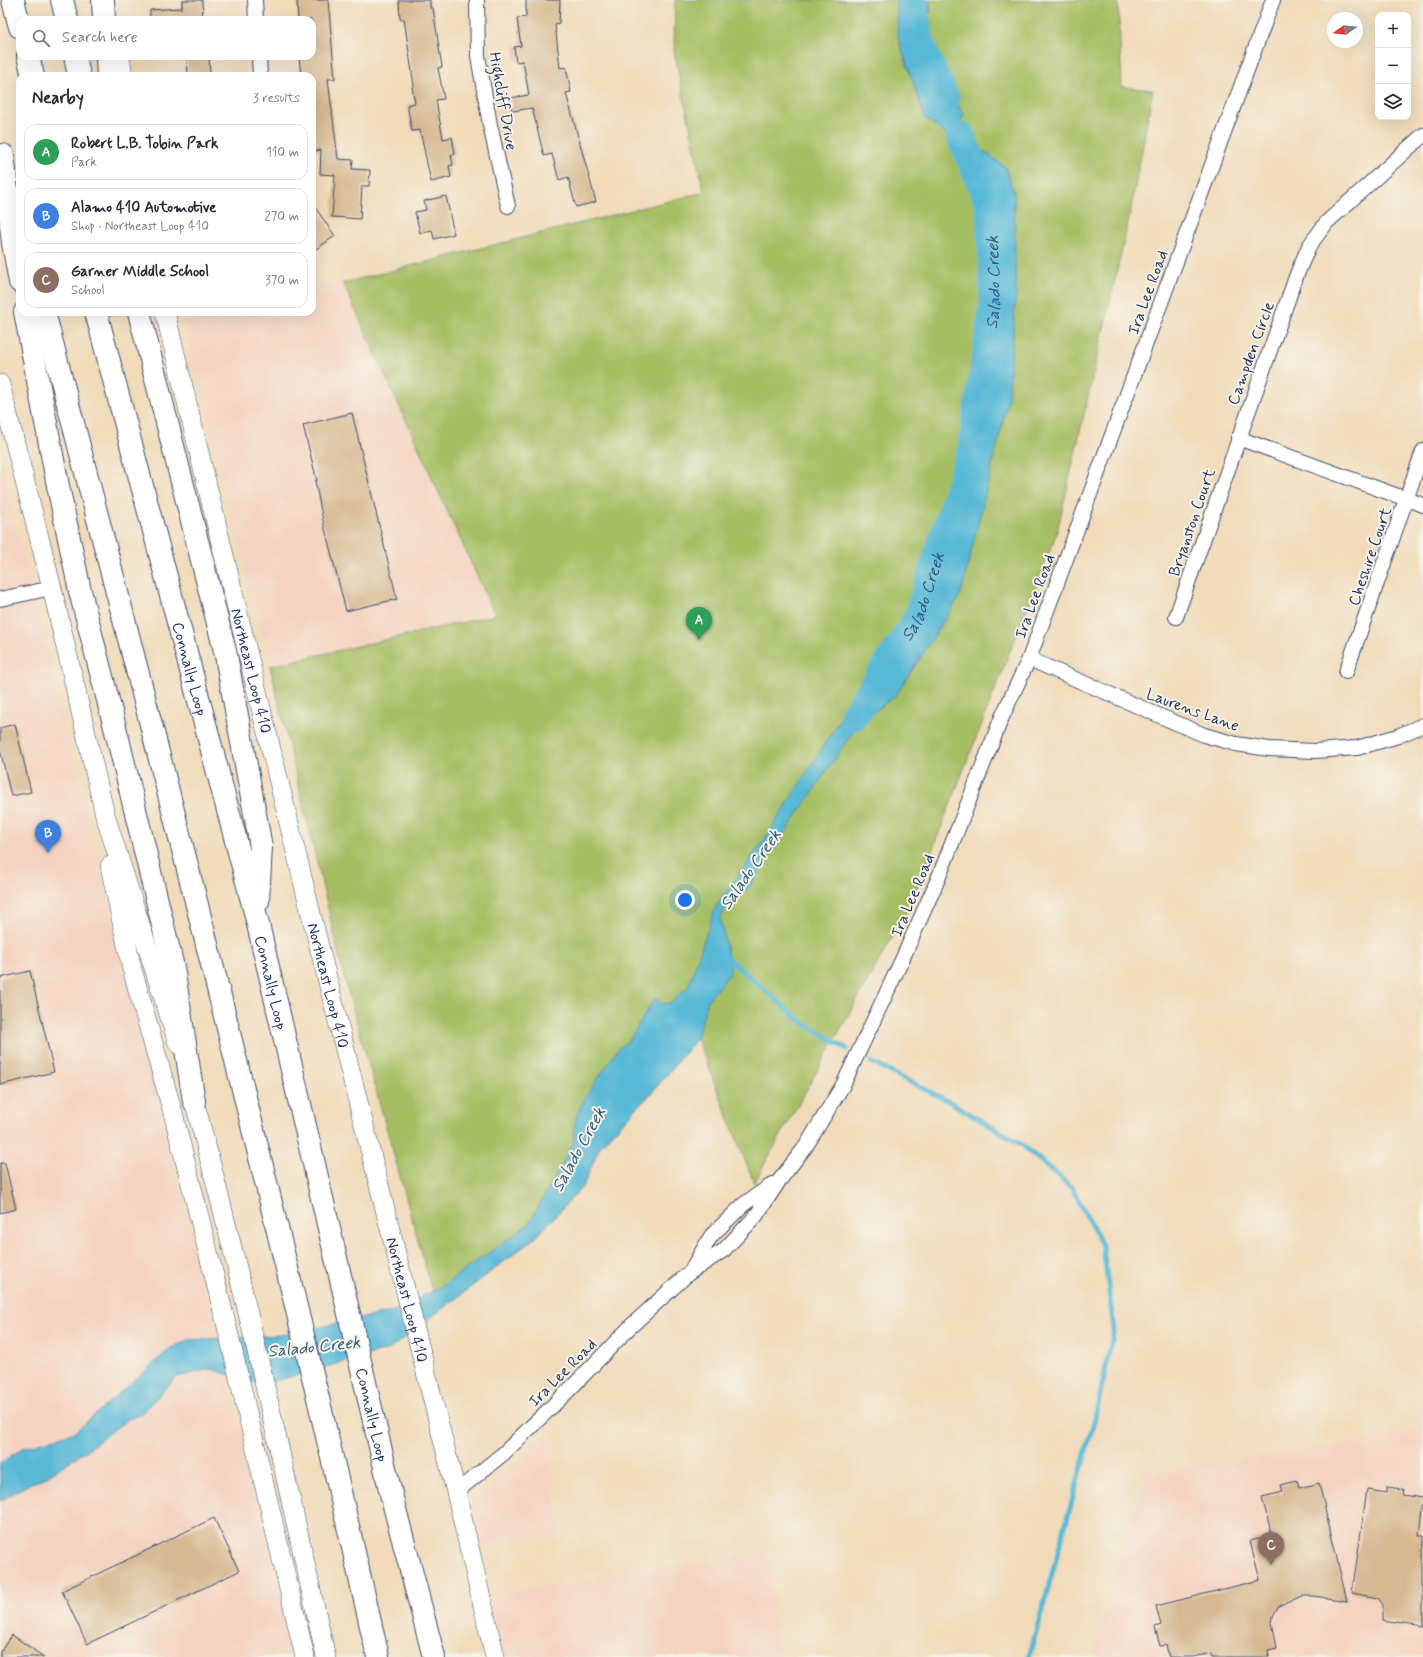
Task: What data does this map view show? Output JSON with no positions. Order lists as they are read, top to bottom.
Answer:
{
  "streets": {
    "highway": ["Connally Loop"],
    "main road": ["Northeast Loop 410"],
    "street": [
      "Highcliff Drive",
      "Ira Lee Road",
      "Campden Circle",
      "Bryanston Court",
      "Cheshire Court",
      "Laurens Lane"
    ]
  },
  "crossings": [
    ["Ira Lee Road", "Northeast Loop 410"],
    ["Ira Lee Road", "Laurens Lane"],
    ["Campden Circle", "Bryanston Court"]
  ],
  "water": ["Salado Creek"],
  "north": "left",
  "page": {
    "map_buttons": ["+", "−"],
    "search": "Search here",
    "heading": ["Nearby", "3 results"],
    "list": [
      {
        "mark": "A",
        "name": "Robert L.B. Tobin Park",
        "note": "Park",
        "value": "110 m"
      },
      {
        "mark": "B",
        "name": "Alamo 410 Automotive",
        "note": "Shop · Northeast Loop 410",
        "value": "270 m"
      },
      {
        "mark": "C",
        "name": "Garner Middle School",
        "note": "School",
        "value": "370 m"
      }
    ],
    "pins": ["A", "B", "C"]
  }
}
